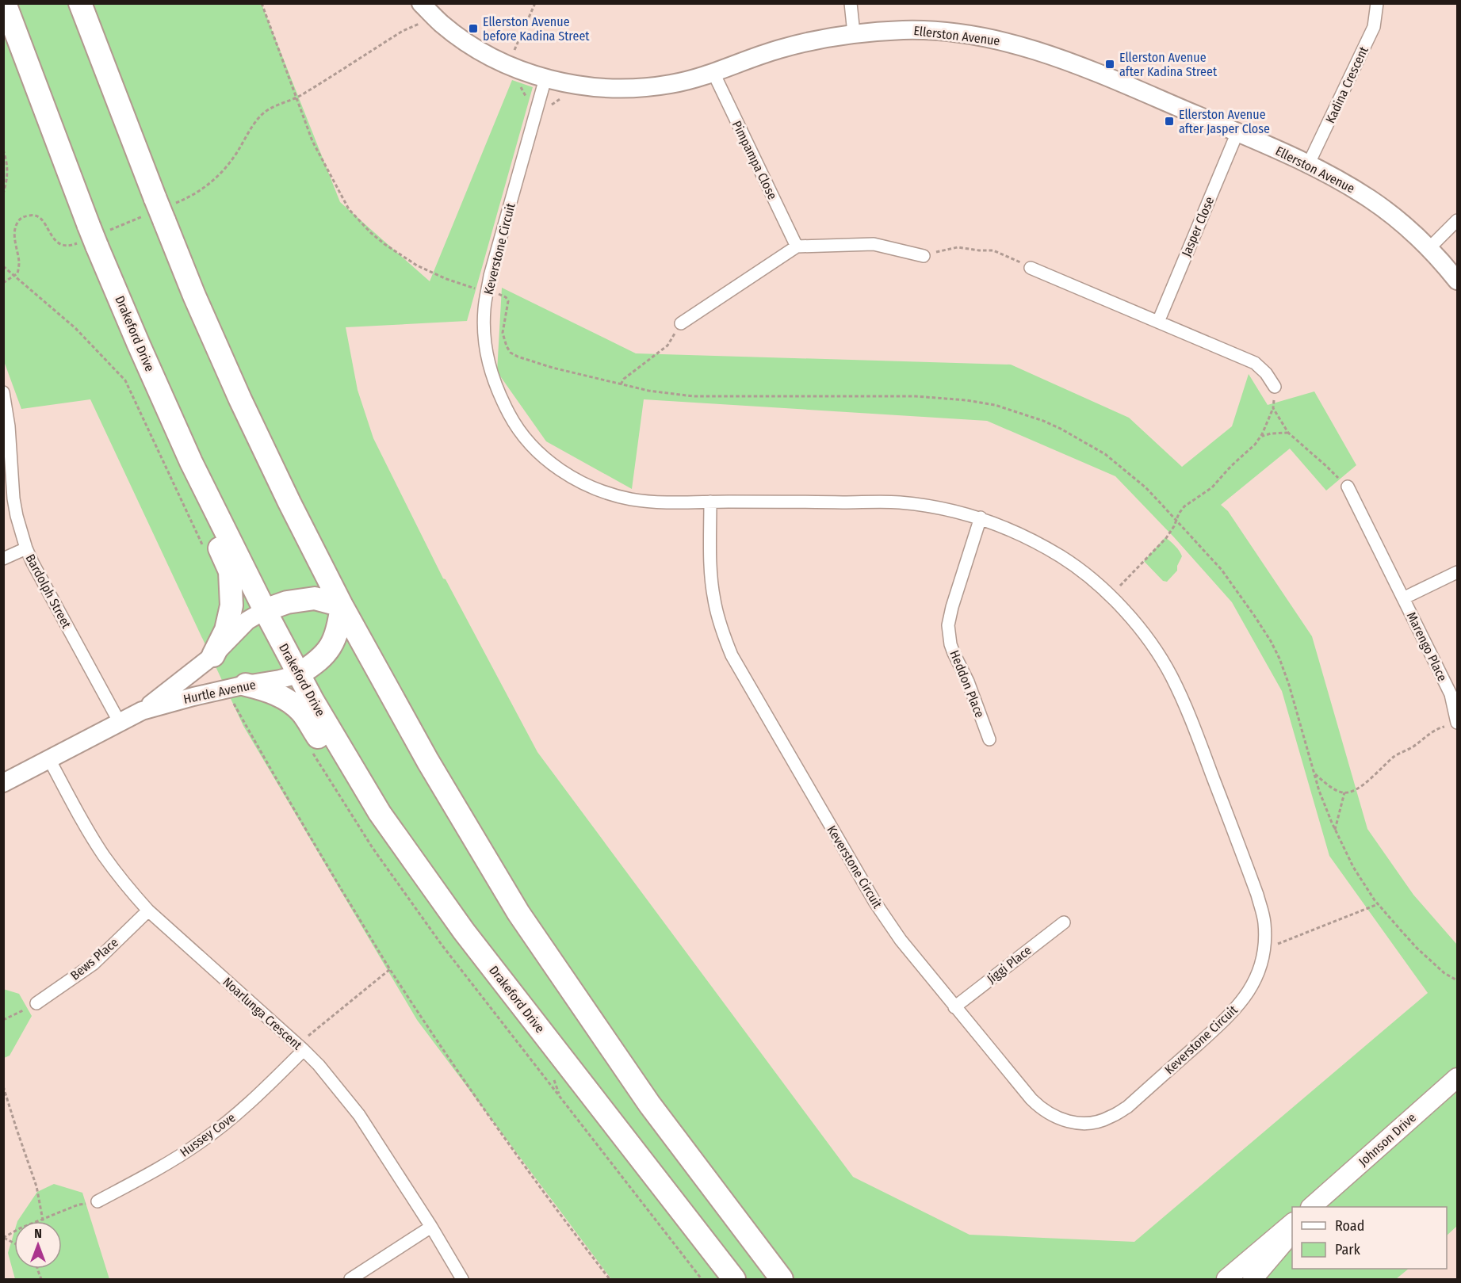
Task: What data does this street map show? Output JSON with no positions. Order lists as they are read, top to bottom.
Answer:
{
  "streets": {
    "highway": ["Drakeford Drive"],
    "main road": ["Johnson Drive"],
    "street": [
      "Ellerston Avenue",
      "Kadina Crescent",
      "Pimpampa Close",
      "Jasper Close",
      "Keverstone Circuit",
      "Bardolph Street",
      "Marengo Place",
      "Heddon Place",
      "Hurtle Avenue",
      "Bews Place",
      "Jiggi Place",
      "Noarlunga Crescent",
      "Hussey Cove"
    ]
  },
  "crossings": [
    ["Ellerston Avenue", "Kadina Crescent"],
    ["Ellerston Avenue", "Pimpampa Close"],
    ["Ellerston Avenue", "Jasper Close"],
    ["Ellerston Avenue", "Keverstone Circuit"],
    ["Keverstone Circuit", "Heddon Place"],
    ["Keverstone Circuit", "Jiggi Place"],
    ["Drakeford Drive", "Hurtle Avenue"],
    ["Bardolph Street", "Hurtle Avenue"],
    ["Hurtle Avenue", "Noarlunga Crescent"],
    ["Bews Place", "Noarlunga Crescent"],
    ["Noarlunga Crescent", "Hussey Cove"]
  ],
  "places": {
    "transit": ["Ellerston Avenue before Kadina Street", "Ellerston Avenue after Kadina Street", "Ellerston Avenue after Jasper Close"]
  },
  "legend": ["Road", "Park"],
  "north": "top"
}
